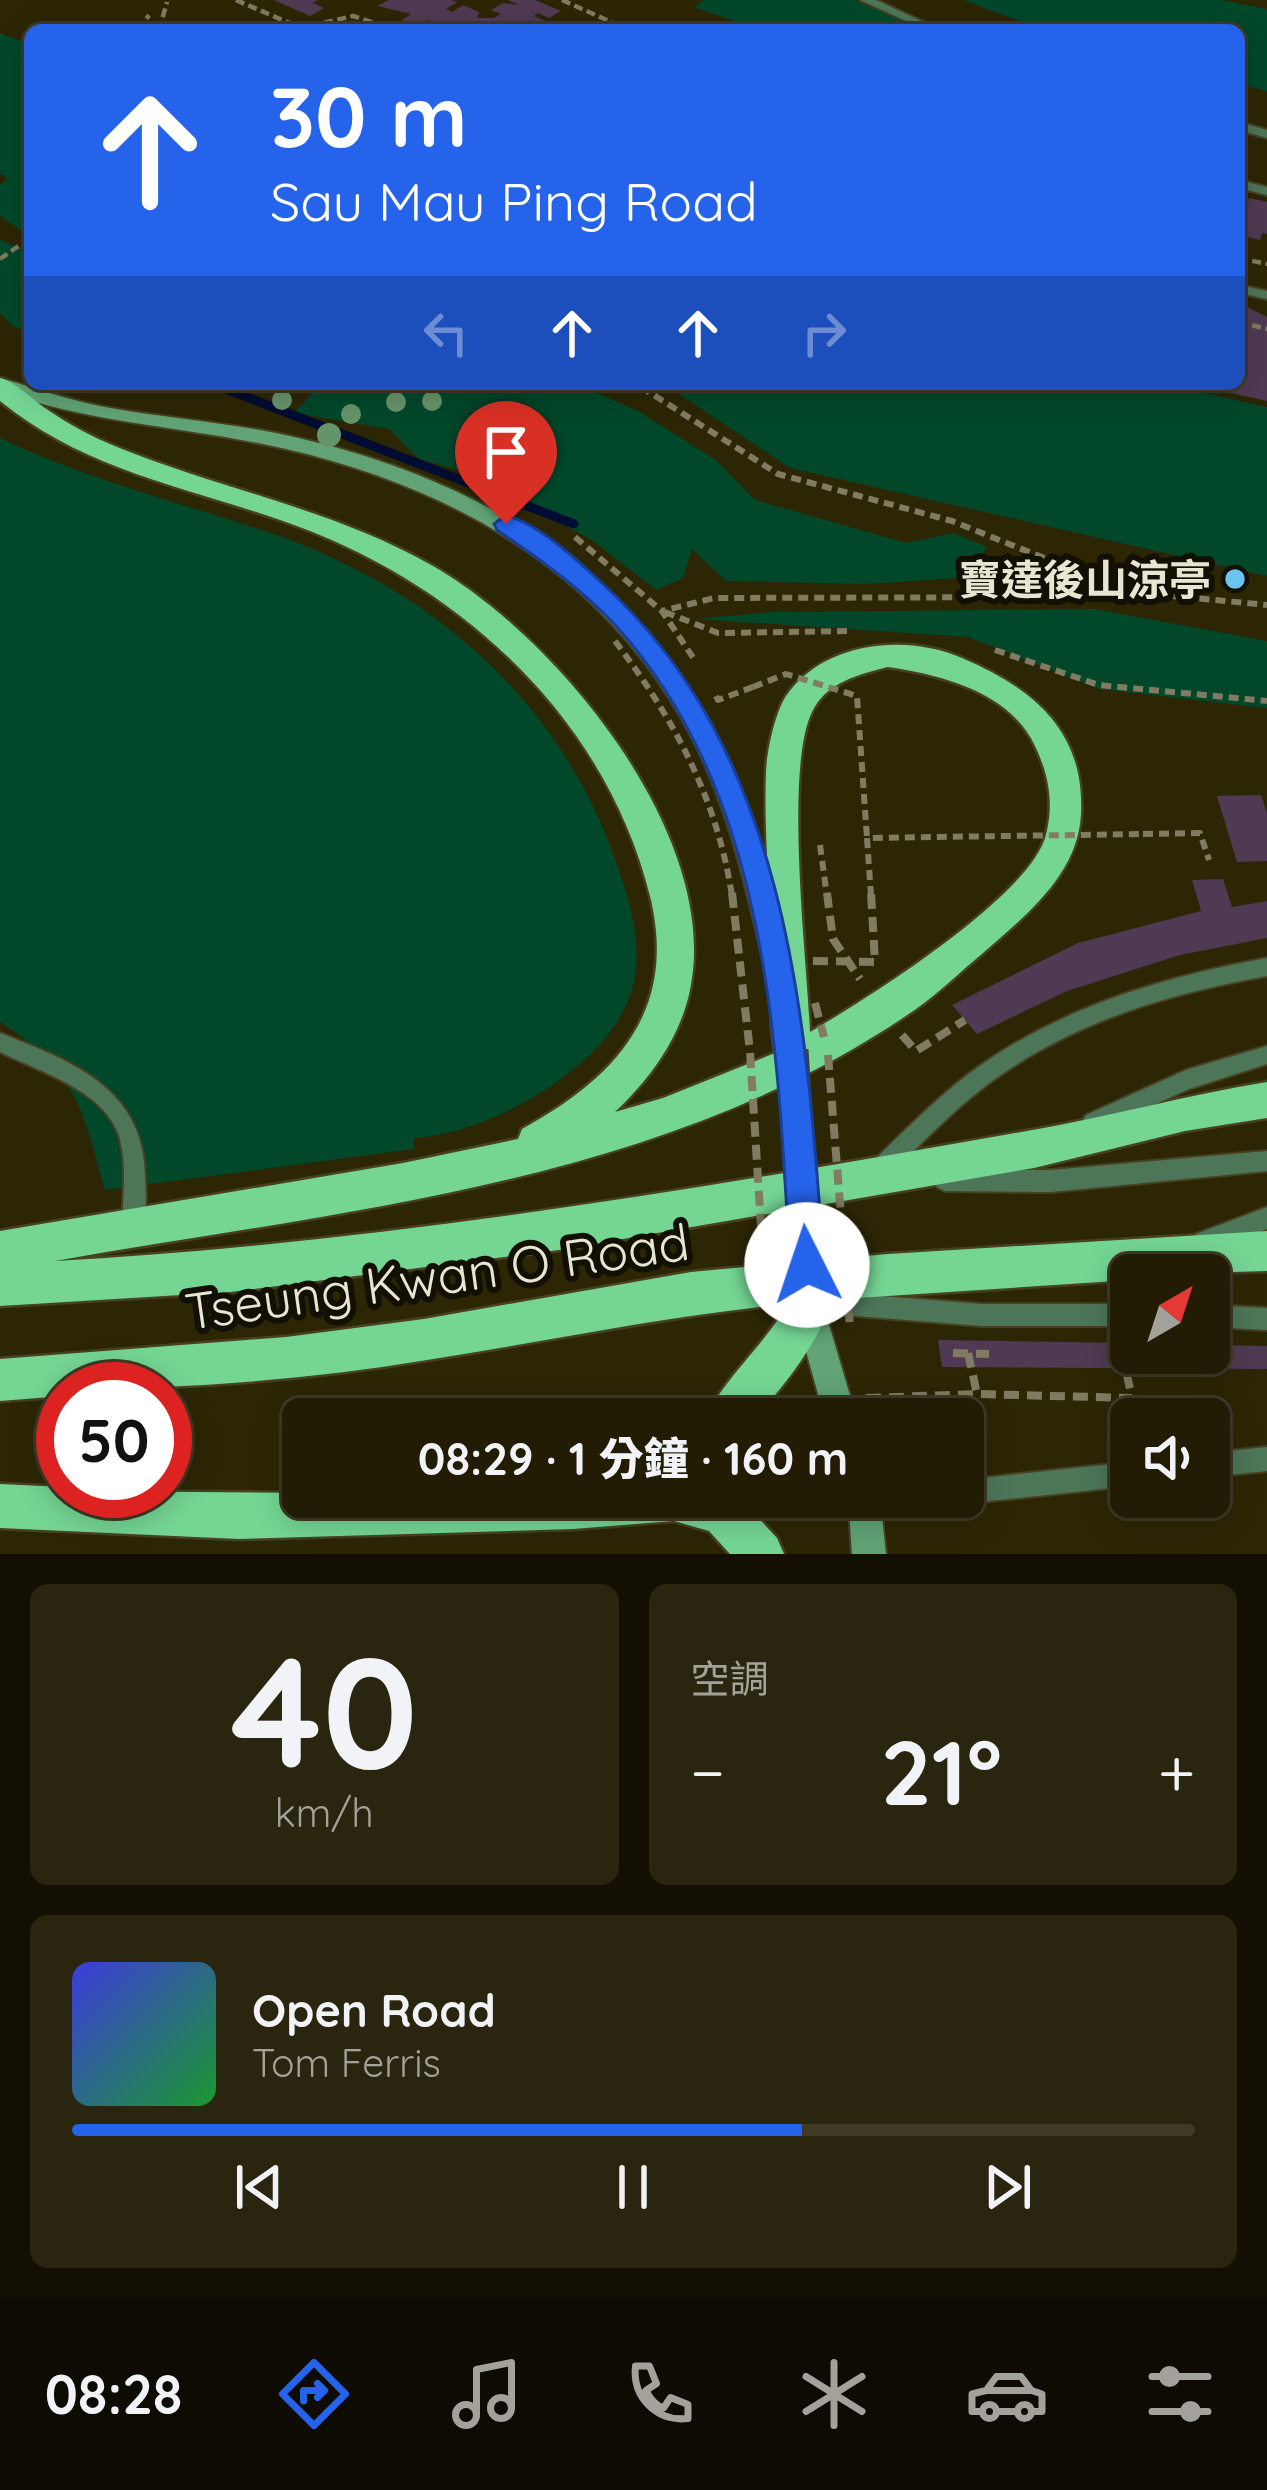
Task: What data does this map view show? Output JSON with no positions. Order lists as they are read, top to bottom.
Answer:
{
  "streets": {
    "highway": ["Tseung Kwan O Road"]
  },
  "places": ["寶達後山涼亭"],
  "north": "top right",
  "page": {
    "turn": ["30 m", "Sau Mau Ping Road"],
    "limit": "50",
    "trip": "08:29 · 1 分鐘 · 160 m",
    "tile": [
      ["40", "km/h"],
      "空調"
    ],
    "heat": ["−", "21°", "+"],
    "song": ["Open Road", "Tom Ferris"],
    "tabs": "08:28"
  }
}
